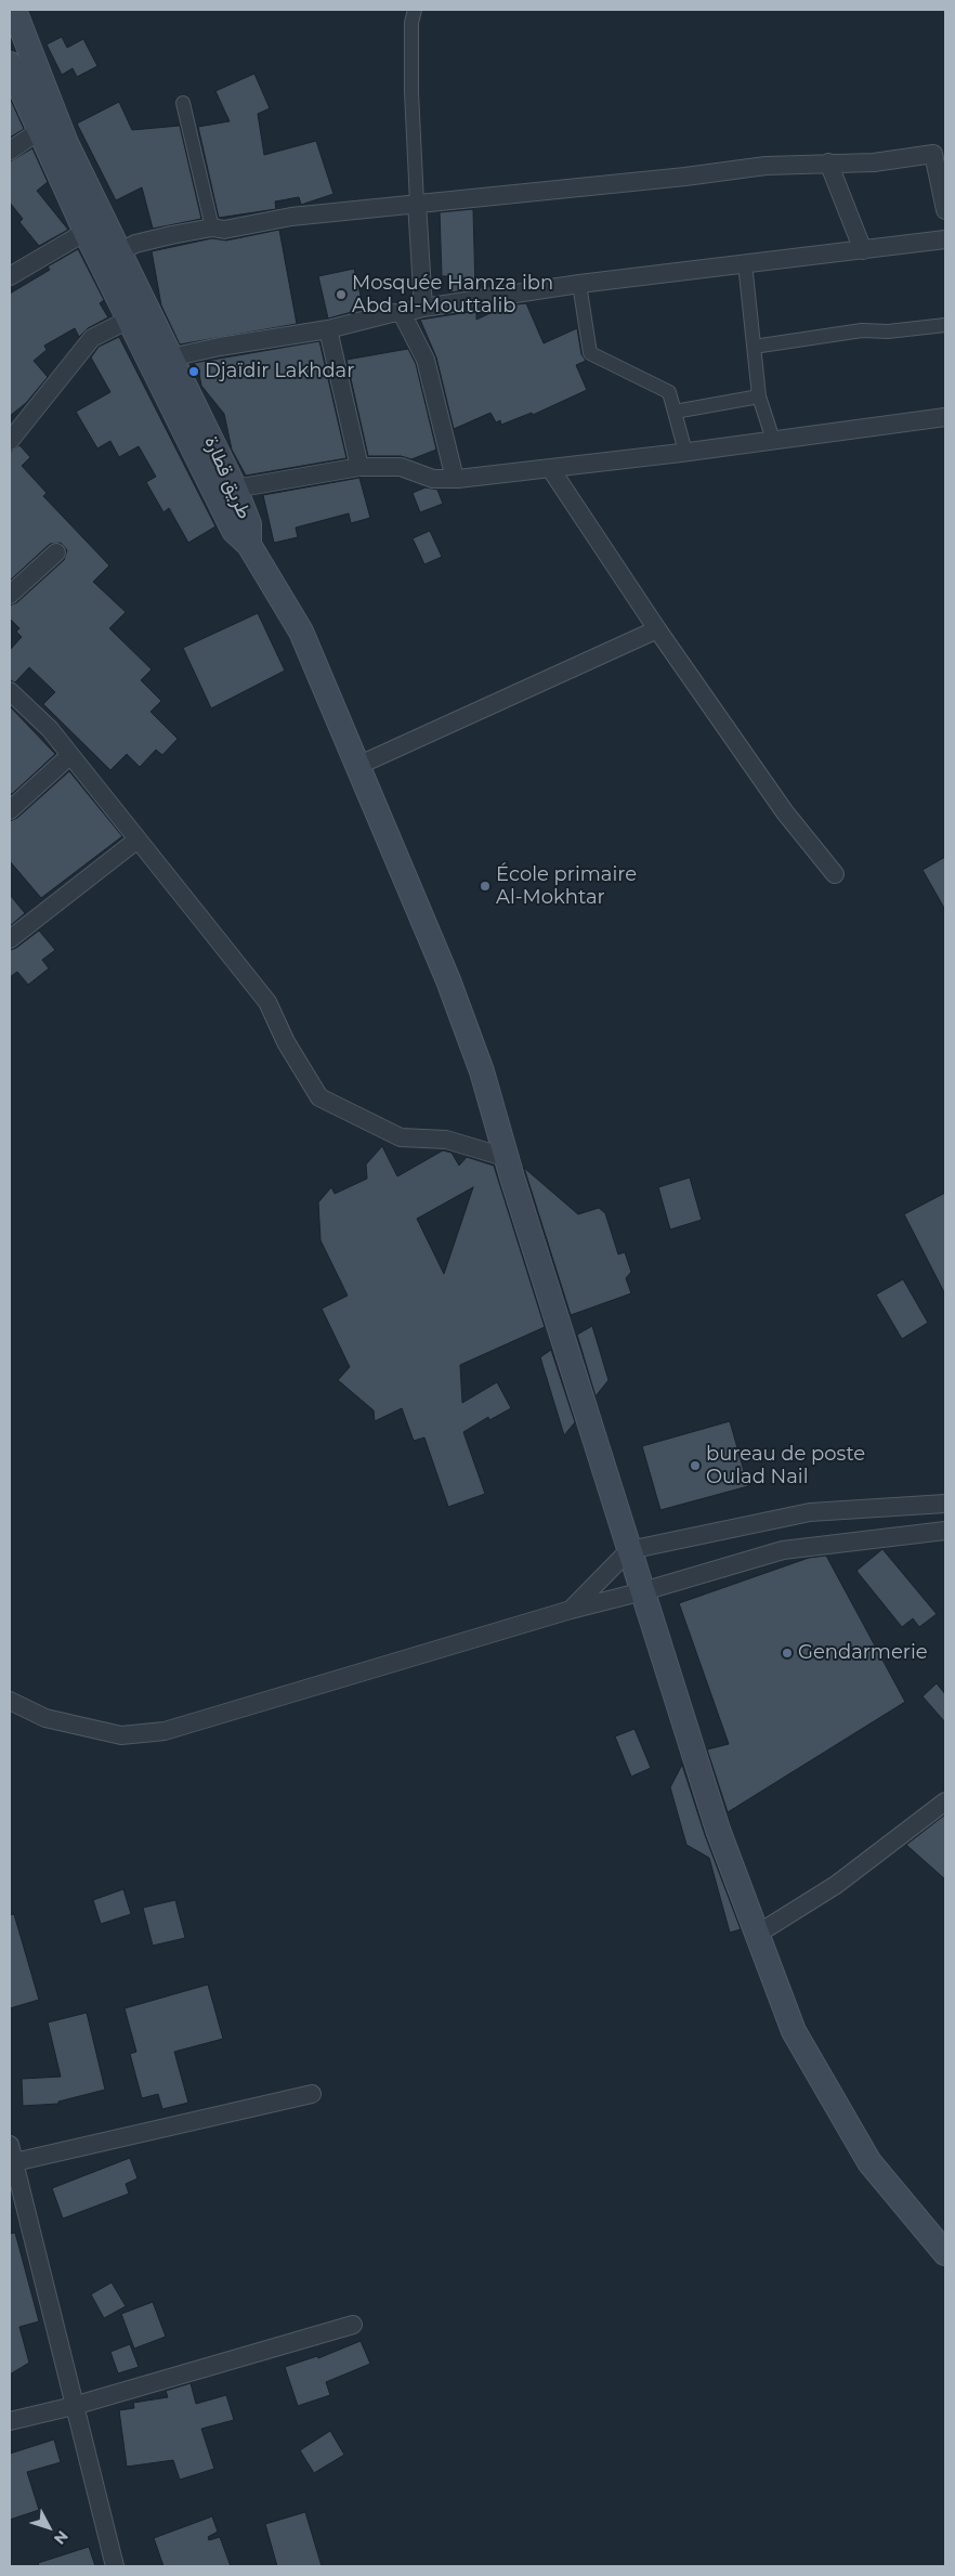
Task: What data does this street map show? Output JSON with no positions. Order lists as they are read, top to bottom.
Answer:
{
  "streets": {
    "main road": ["طريق قطارة"]
  },
  "places": [
    "Mosquée Hamza ibn Abd al-Mouttalib",
    "Djaïdir Lakhdar",
    "École primaire Al-Mokhtar",
    "bureau de poste Oulad Nail",
    "Gendarmerie"
  ],
  "north": "bottom right"
}
